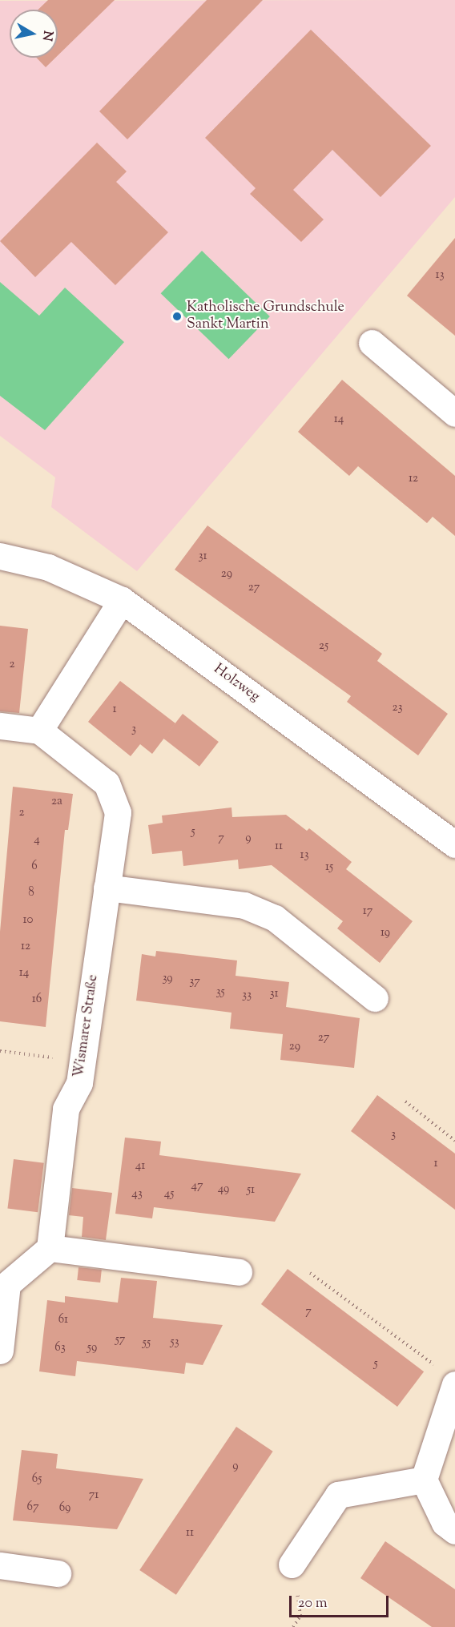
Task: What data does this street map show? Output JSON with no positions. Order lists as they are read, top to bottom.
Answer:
{
  "streets": {
    "street": ["Holzweg", "Wismarer Straße"]
  },
  "places": ["Katholische Grundschule Sankt Martin"],
  "house_numbers": [
    "13",
    "14",
    "12",
    "31",
    "29",
    "27",
    "25",
    "2",
    "23",
    "1",
    "3",
    "2a",
    "2",
    "5",
    "7",
    "9",
    "4",
    "11",
    "13",
    "6",
    "15",
    "8",
    "17",
    "10",
    "19",
    "12",
    "14",
    "39",
    "37",
    "35",
    "31",
    "33",
    "16",
    "27",
    "29",
    "3",
    "1",
    "41",
    "47",
    "49",
    "51",
    "43",
    "45",
    "7",
    "61",
    "57",
    "53",
    "55",
    "63",
    "59",
    "5",
    "9",
    "65",
    "71",
    "67",
    "69",
    "11"
  ],
  "scale_bar": "20 m",
  "north": "right"
}
